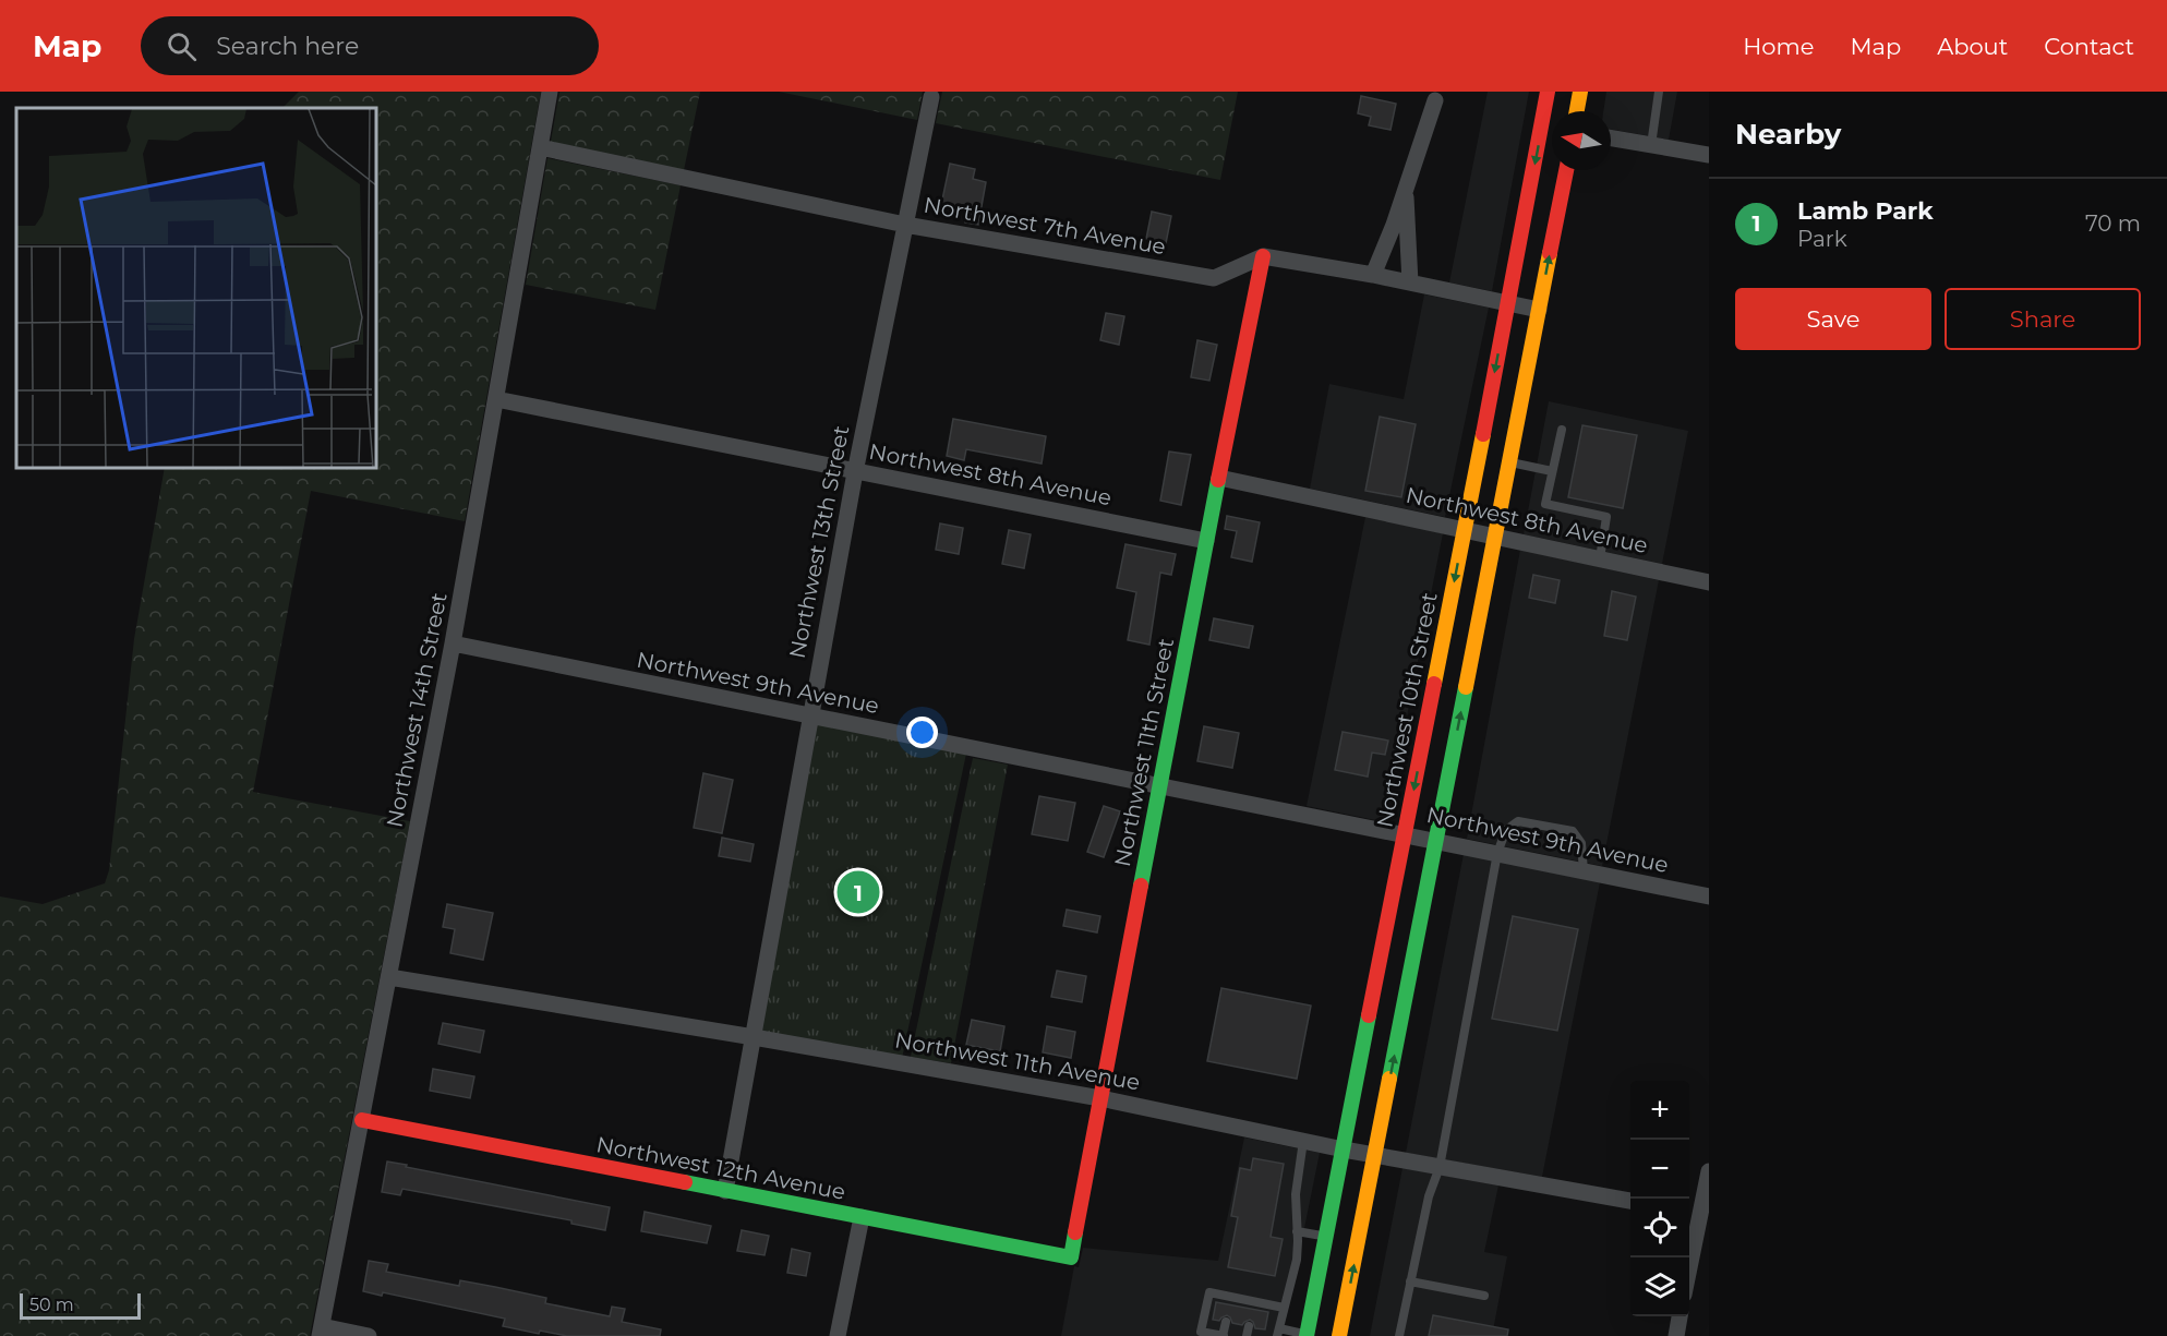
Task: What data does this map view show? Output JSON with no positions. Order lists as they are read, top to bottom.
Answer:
{
  "streets": {
    "main road": ["Northwest 10th Street", "Northwest 11th Street", "Northwest 12th Avenue"],
    "street": [
      "Northwest 7th Avenue",
      "Northwest 8th Avenue",
      "Northwest 13th Street",
      "Northwest 9th Avenue",
      "Northwest 14th Street",
      "Northwest 11th Avenue"
    ]
  },
  "crossings": [
    ["Northwest 7th Avenue", "Northwest 13th Street"],
    ["Northwest 7th Avenue", "Northwest 14th Street"],
    ["Northwest 7th Avenue", "Northwest 11th Street"],
    ["Northwest 8th Avenue", "Northwest 13th Street"],
    ["Northwest 8th Avenue", "Northwest 14th Street"],
    ["Northwest 8th Avenue", "Northwest 10th Street"],
    ["Northwest 8th Avenue", "Northwest 11th Street"],
    ["Northwest 13th Street", "Northwest 9th Avenue"],
    ["Northwest 13th Street", "Northwest 11th Avenue"],
    ["Northwest 13th Street", "Northwest 12th Avenue"],
    ["Northwest 9th Avenue", "Northwest 14th Street"],
    ["Northwest 9th Avenue", "Northwest 10th Street"],
    ["Northwest 9th Avenue", "Northwest 11th Street"],
    ["Northwest 14th Street", "Northwest 11th Avenue"],
    ["Northwest 14th Street", "Northwest 12th Avenue"],
    ["Northwest 10th Street", "Northwest 11th Avenue"],
    ["Northwest 11th Street", "Northwest 11th Avenue"],
    ["Northwest 11th Street", "Northwest 12th Avenue"]
  ],
  "scale_bar": "50 m",
  "north": "left",
  "page": {
    "header": "Map",
    "search": "Search here",
    "nav": [
      "Home",
      "Map",
      "About",
      "Contact"
    ],
    "heading": "Nearby",
    "list": [
      {
        "mark": "1",
        "name": "Lamb Park",
        "note": "Park",
        "value": "70 m"
      }
    ],
    "buttons": ["Save", "Share"],
    "pins": "1",
    "map_buttons": ["+", "−"],
    "scale": "50 m"
  }
}
